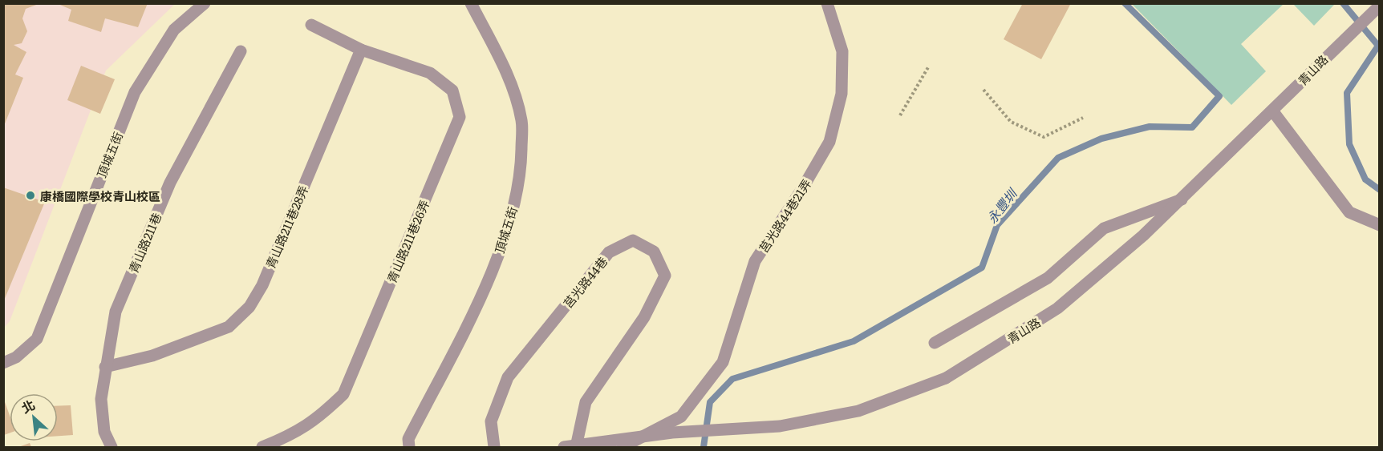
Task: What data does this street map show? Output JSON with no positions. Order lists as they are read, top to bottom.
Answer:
{
  "streets": {
    "street": [
      "青山路",
      "頂城五街",
      "莒光路44巷21弄",
      "青山路211巷28弄",
      "青山路211巷26弄",
      "青山路211巷",
      "莒光路44巷"
    ]
  },
  "crossings": [
    ["青山路211巷28弄", "青山路211巷26弄"],
    ["青山路211巷28弄", "青山路211巷"]
  ],
  "water": ["永豐圳"],
  "places": ["康橋國際學校青山校區"],
  "north": "top left"
}
